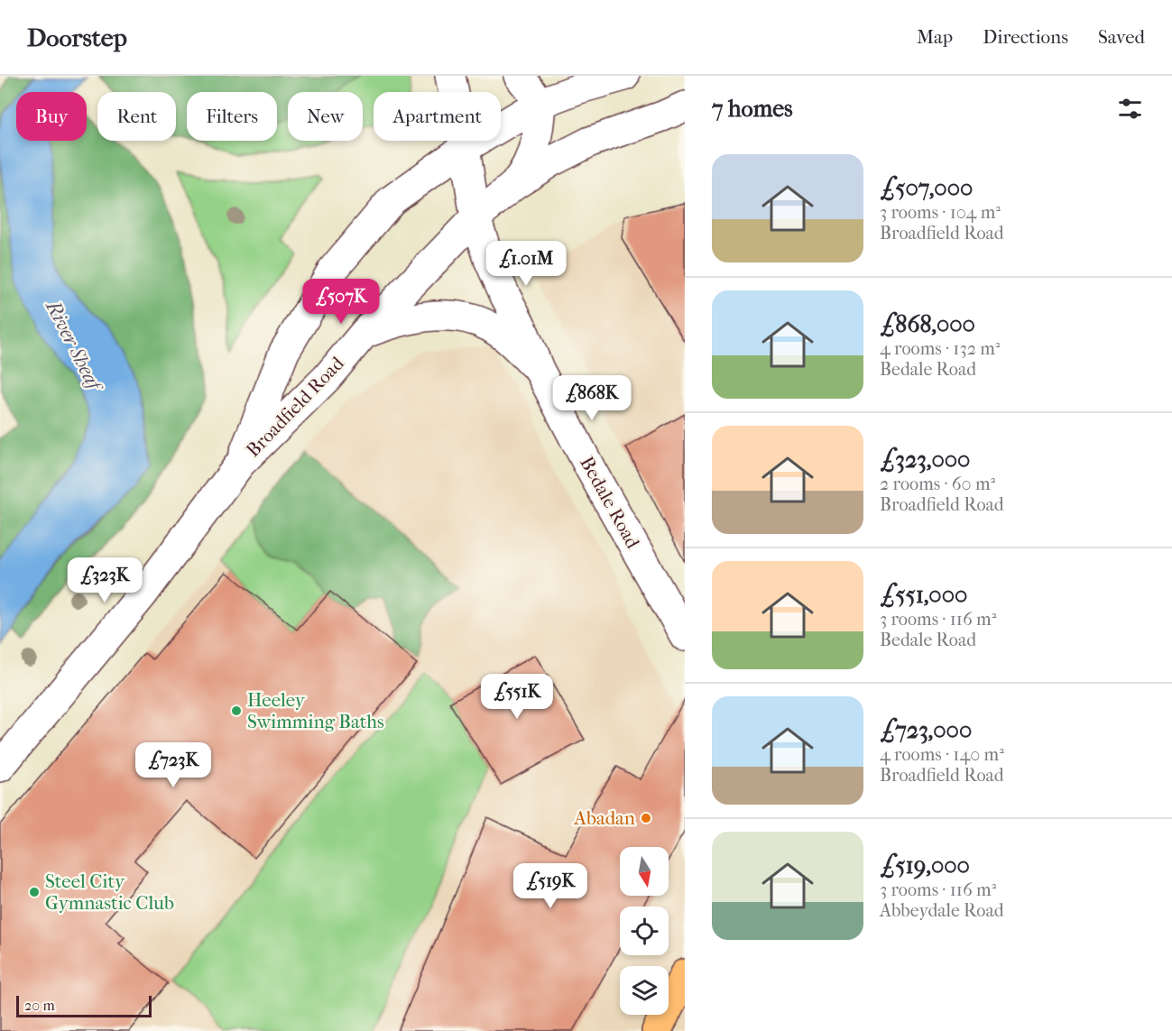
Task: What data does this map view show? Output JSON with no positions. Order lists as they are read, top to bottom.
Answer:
{
  "streets": {
    "street": ["Broadfield Road", "Bedale Road"]
  },
  "crossings": [
    ["Broadfield Road", "Bedale Road"]
  ],
  "water": ["River Sheaf"],
  "places": ["Heeley Swimming Baths", "Abadan", "Steel City Gymnastic Club"],
  "scale_bar": "20 m",
  "north": "bottom",
  "page": {
    "header": "Doorstep",
    "nav": ["Map", "Directions", "Saved"],
    "heading": "7 homes",
    "chip": [
      "Buy",
      "Rent",
      "Filters",
      "New",
      "Apartment"
    ],
    "list": [
      {
        "name": "£507,000",
        "note": "3 rooms · 104 m² · Broadfield Road"
      },
      {
        "name": "£868,000",
        "note": "4 rooms · 132 m² · Bedale Road"
      },
      {
        "name": "£323,000",
        "note": "2 rooms · 60 m² · Broadfield Road"
      },
      {
        "name": "£551,000",
        "note": "3 rooms · 116 m² · Bedale Road"
      },
      {
        "name": "£723,000",
        "note": "4 rooms · 140 m² · Broadfield Road"
      },
      {
        "name": "£519,000",
        "note": "3 rooms · 116 m² · Abbeydale Road"
      }
    ],
    "price": [
      "£1.01M",
      "£507K",
      "£868K",
      "£323K",
      "£551K",
      "£723K",
      "£519K"
    ],
    "scale": "20 m"
  }
}
